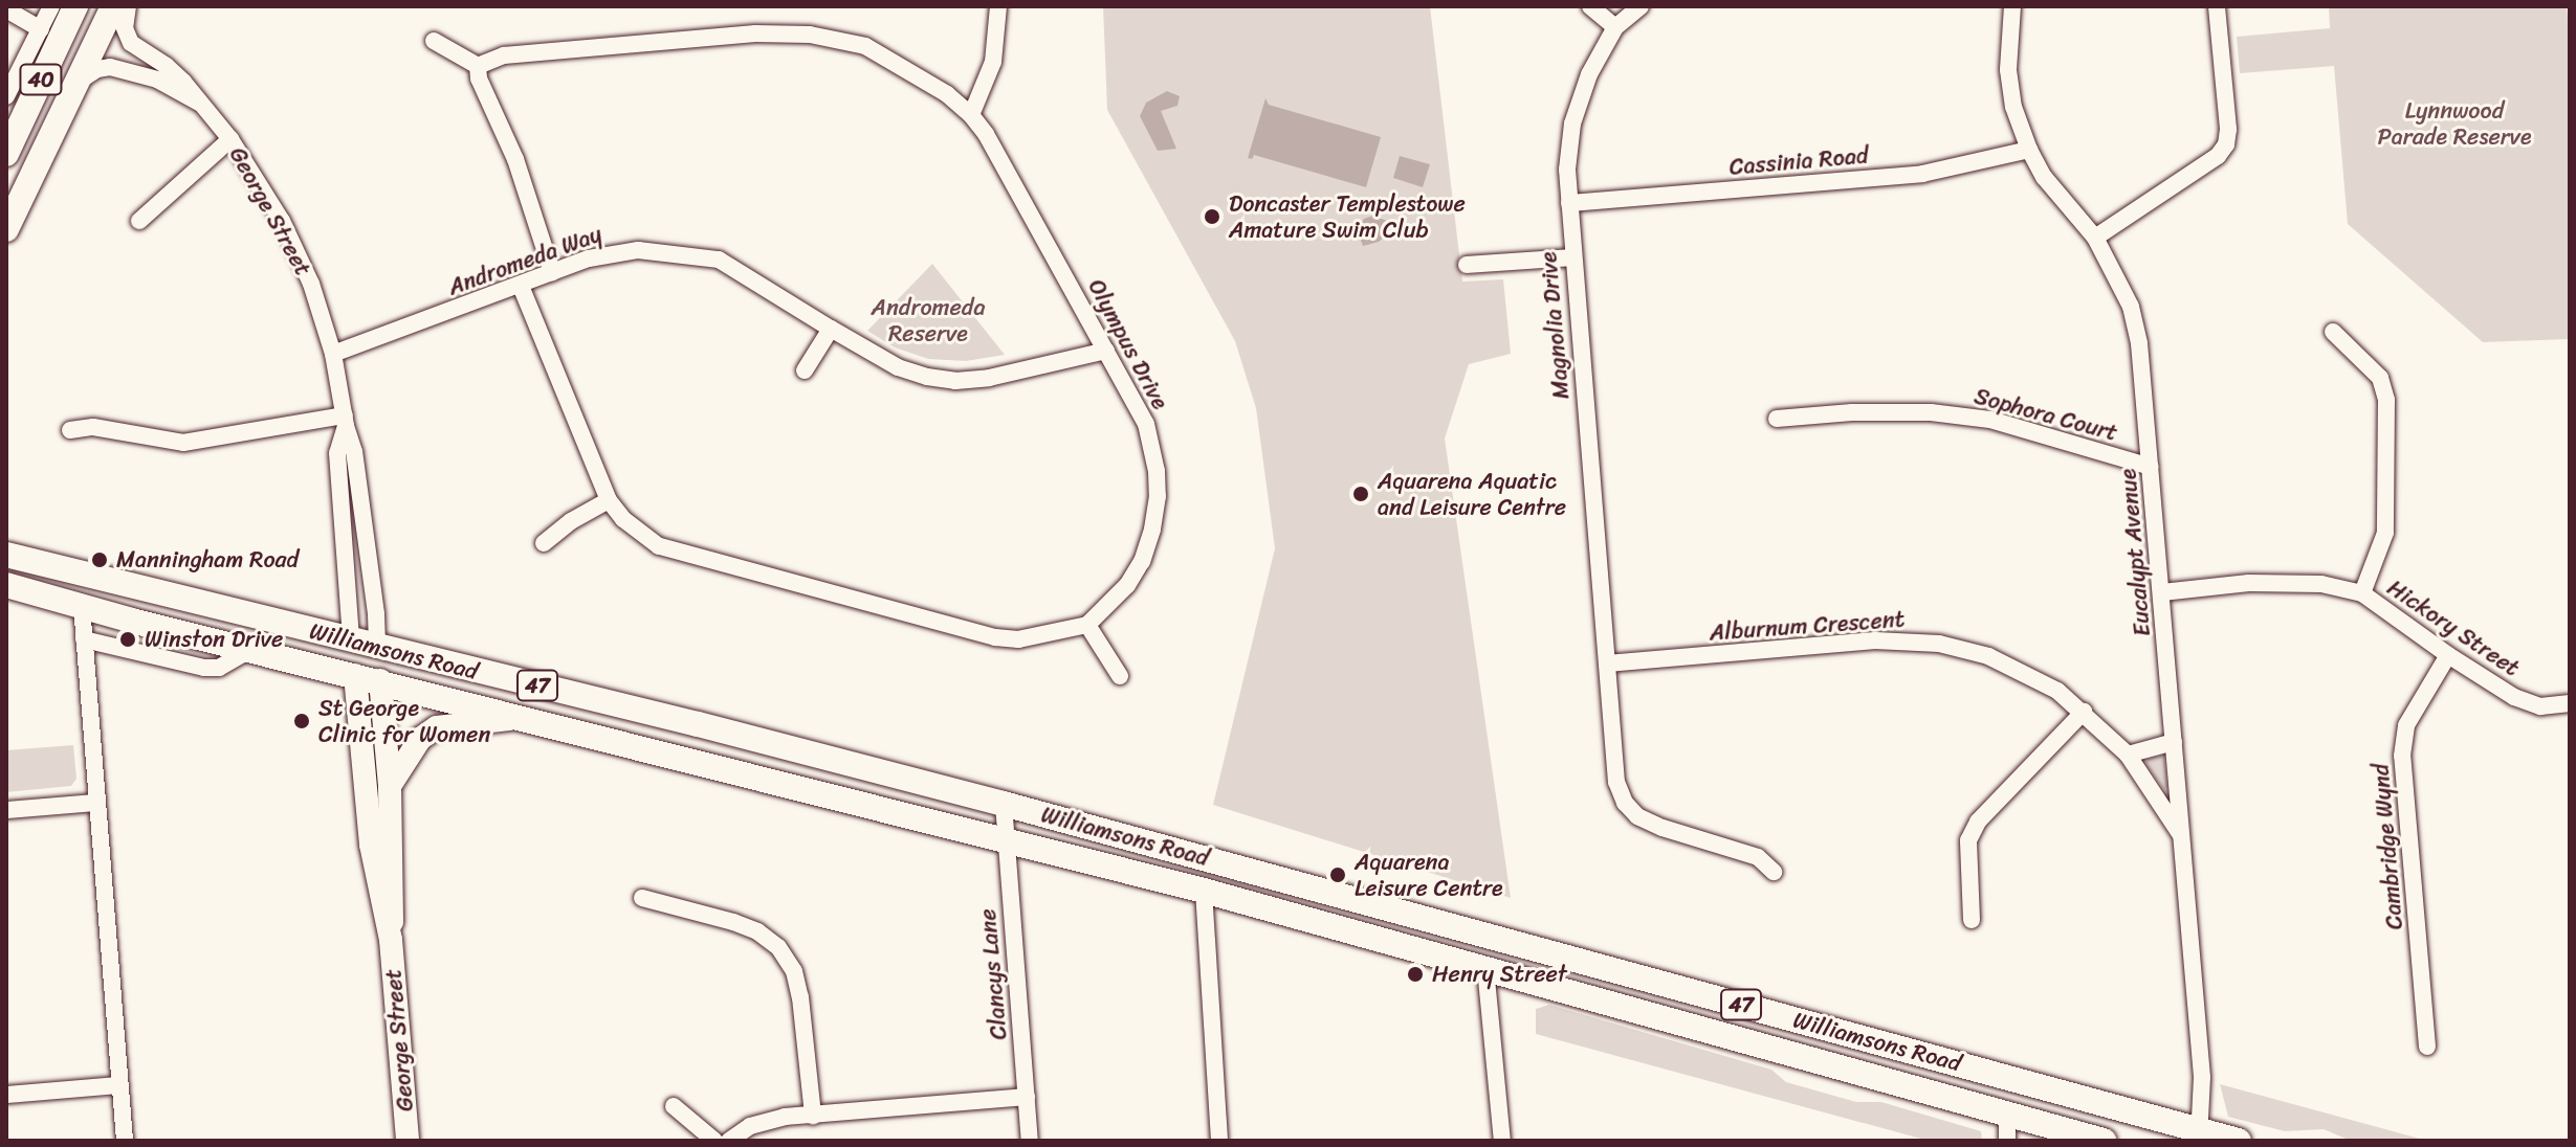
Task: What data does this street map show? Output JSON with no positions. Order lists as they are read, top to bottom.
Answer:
{
  "streets": {
    "main road": [
      "40",
      "George Street",
      "Williamsons Road",
      "47"
    ],
    "street": [
      "Cassinia Road",
      "Andromeda Way",
      "Magnolia Drive",
      "Olympus Drive",
      "Sophora Court",
      "Eucalypt Avenue",
      "Alburnum Crescent",
      "Hickory Street",
      "Cambridge Wynd",
      "Clancys Lane"
    ]
  },
  "crossings": [
    ["40", "George Street"],
    ["Cassinia Road", "Magnolia Drive"],
    ["Cassinia Road", "Eucalypt Avenue"],
    ["George Street", "Andromeda Way"],
    ["George Street", "Williamsons Road"],
    ["Andromeda Way", "Olympus Drive"],
    ["Magnolia Drive", "Alburnum Crescent"],
    ["Sophora Court", "Eucalypt Avenue"],
    ["Eucalypt Avenue", "Alburnum Crescent"],
    ["Eucalypt Avenue", "Hickory Street"],
    ["Eucalypt Avenue", "Williamsons Road"],
    ["Hickory Street", "Cambridge Wynd"],
    ["Williamsons Road", "Clancys Lane"]
  ],
  "parks": ["Lynnwood Parade Reserve", "Andromeda Reserve"],
  "places": [
    "Doncaster Templestowe Amature Swim Club",
    "Aquarena Aquatic and Leisure Centre",
    "Manningham Road",
    "Winston Drive",
    "St George Clinic for Women",
    "Aquarena Leisure Centre",
    "Henry Street"
  ]
}
